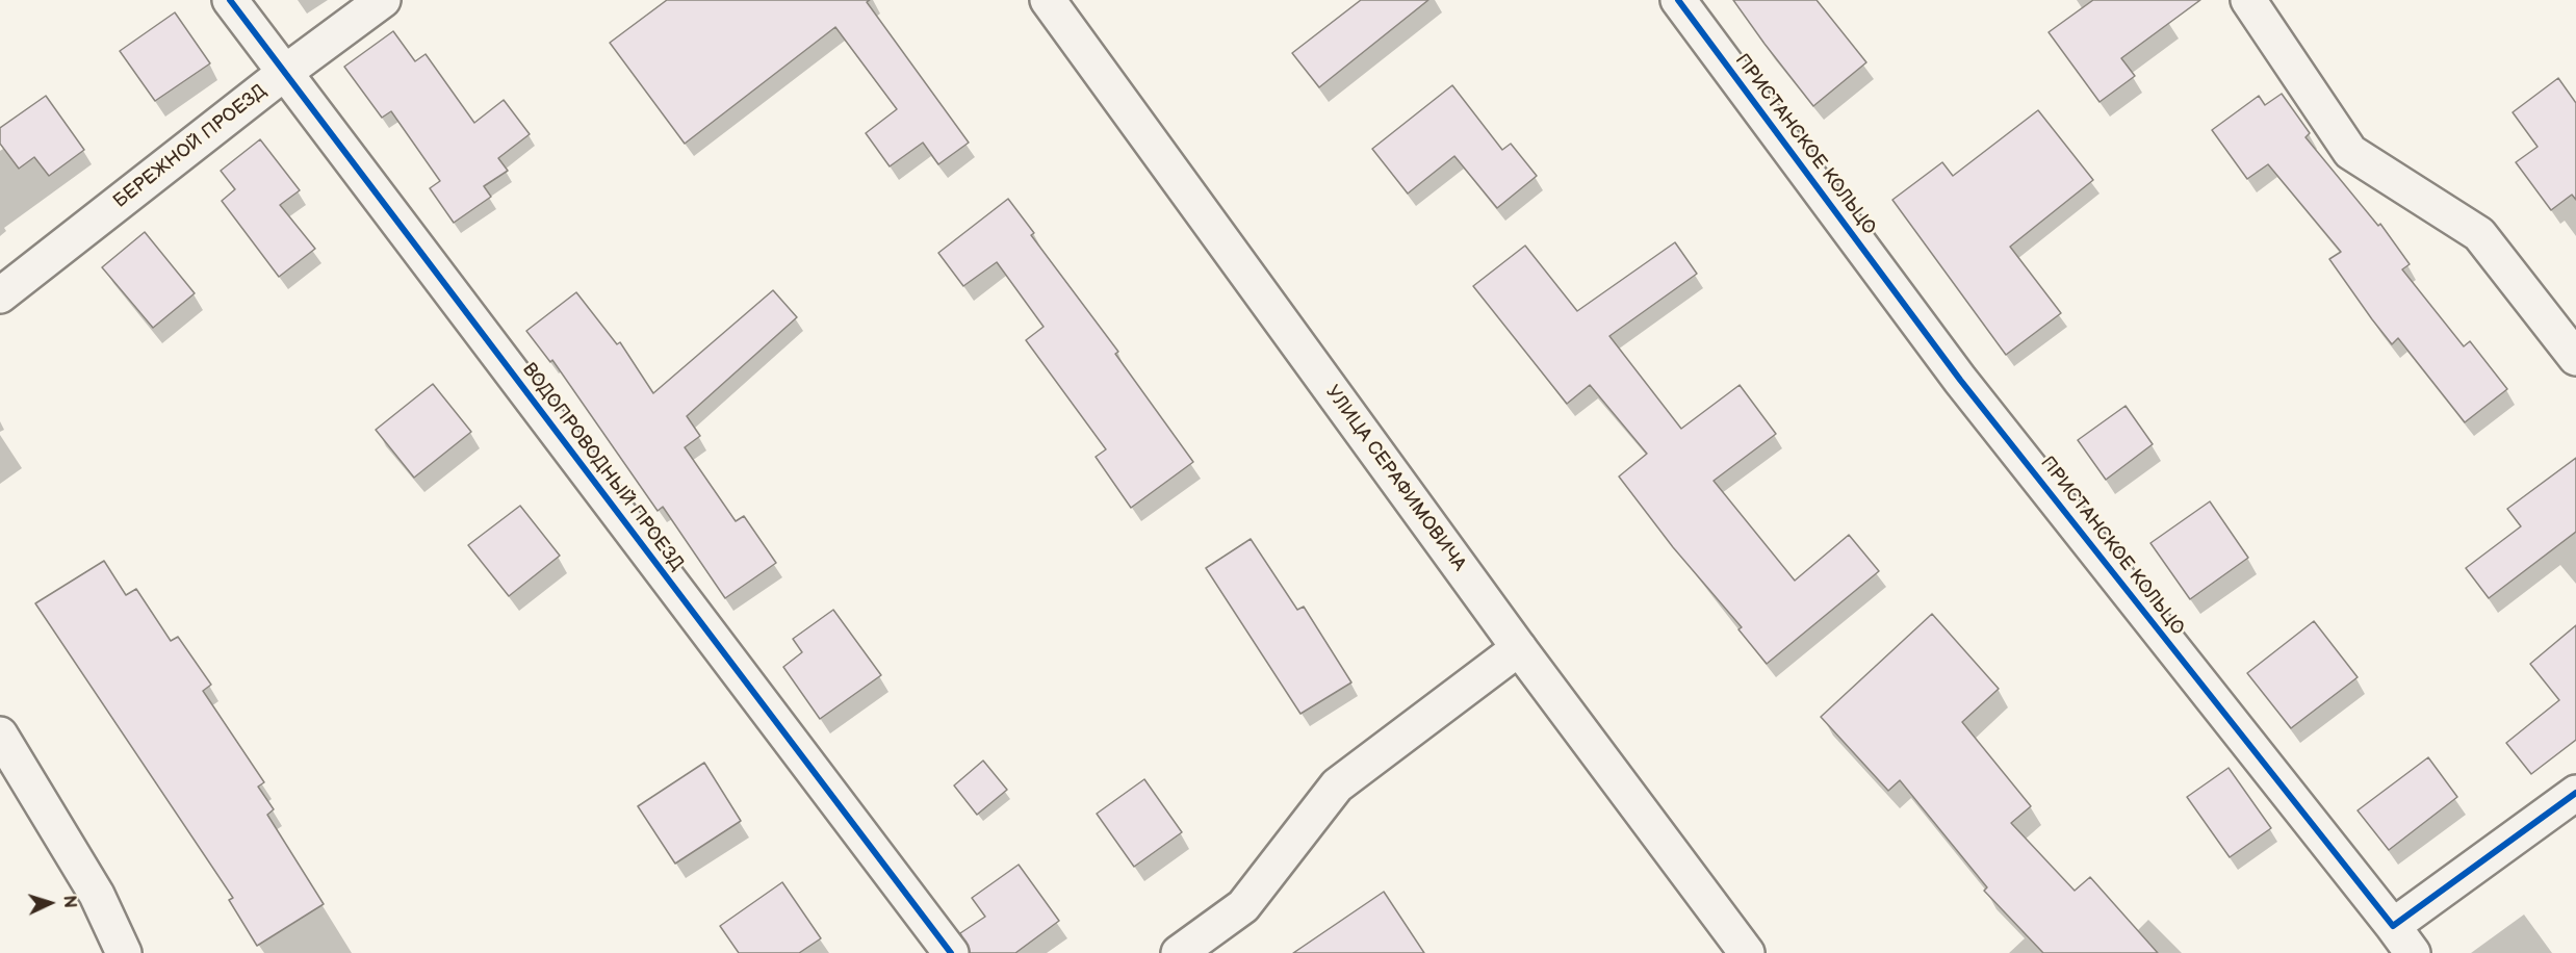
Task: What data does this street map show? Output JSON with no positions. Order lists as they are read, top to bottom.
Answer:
{
  "streets": {
    "street": [
      "ПРИСТАНСКОЕ КОЛЬЦО",
      "БЕРЕЖНОЙ ПРОЕЗД",
      "ВОДОПРОВОДНЫЙ ПРОЕЗД",
      "УЛИЦА СЕРАФИМОВИЧА"
    ]
  },
  "crossings": [
    ["БЕРЕЖНОЙ ПРОЕЗД", "ВОДОПРОВОДНЫЙ ПРОЕЗД"]
  ],
  "north": "right"
}
